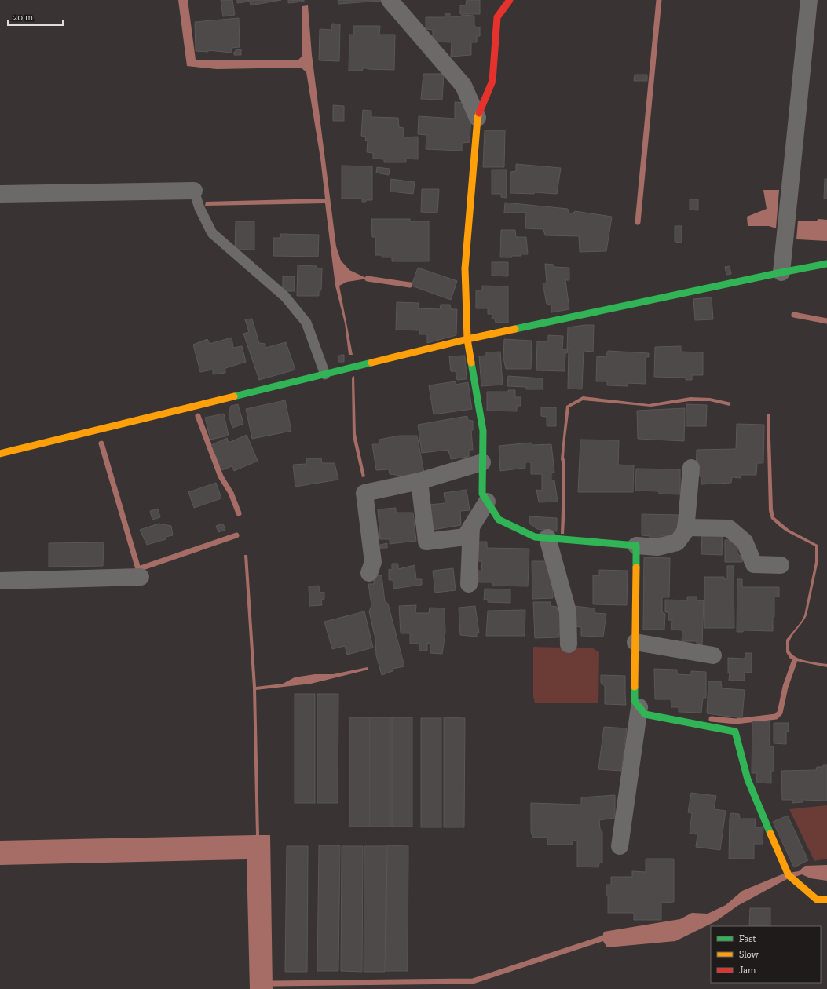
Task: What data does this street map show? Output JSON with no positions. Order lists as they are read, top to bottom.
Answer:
{
  "legend": ["Fast", "Slow", "Jam"],
  "scale_bar": "20 m"
}
